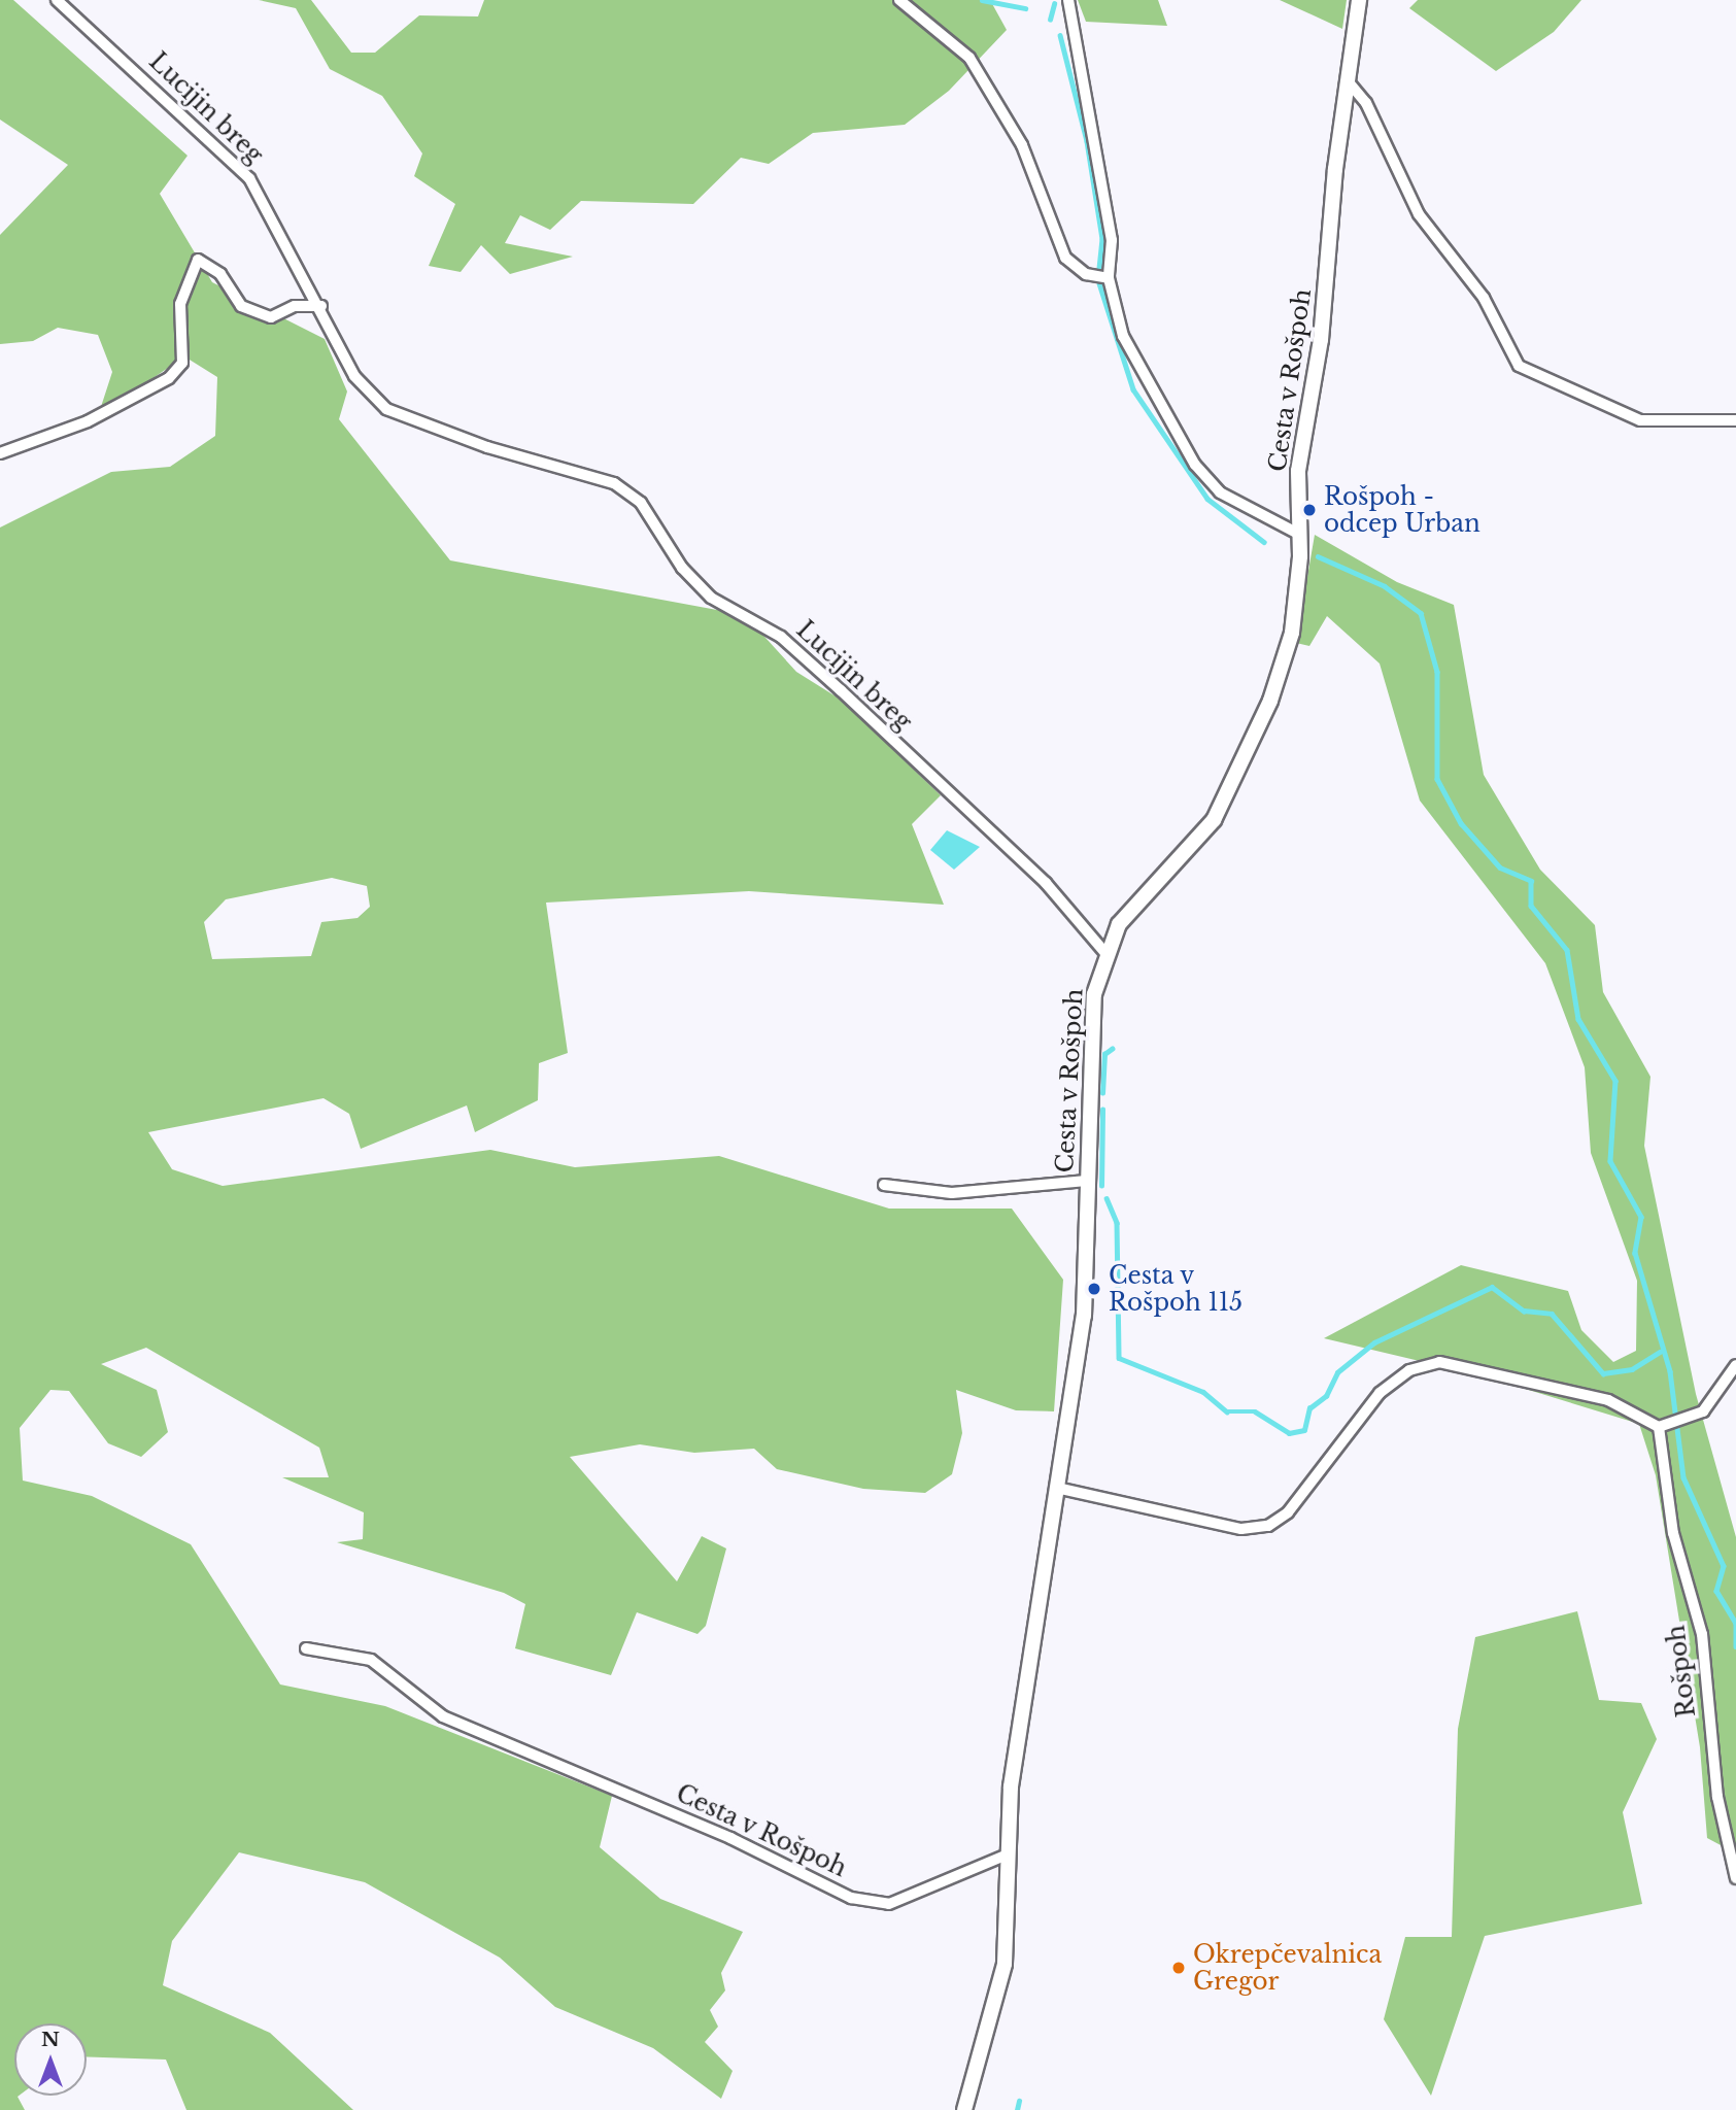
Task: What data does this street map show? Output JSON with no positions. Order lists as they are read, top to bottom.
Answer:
{
  "streets": {
    "street": ["Lucijin breg", "Cesta v Rošpoh", "Rošpoh"]
  },
  "crossings": [
    ["Lucijin breg", "Cesta v Rošpoh"]
  ],
  "places": ["Rošpoh - odcep Urban", "Cesta v Rošpoh 115", "Okrepčevalnica Gregor"],
  "north": "top"
}
